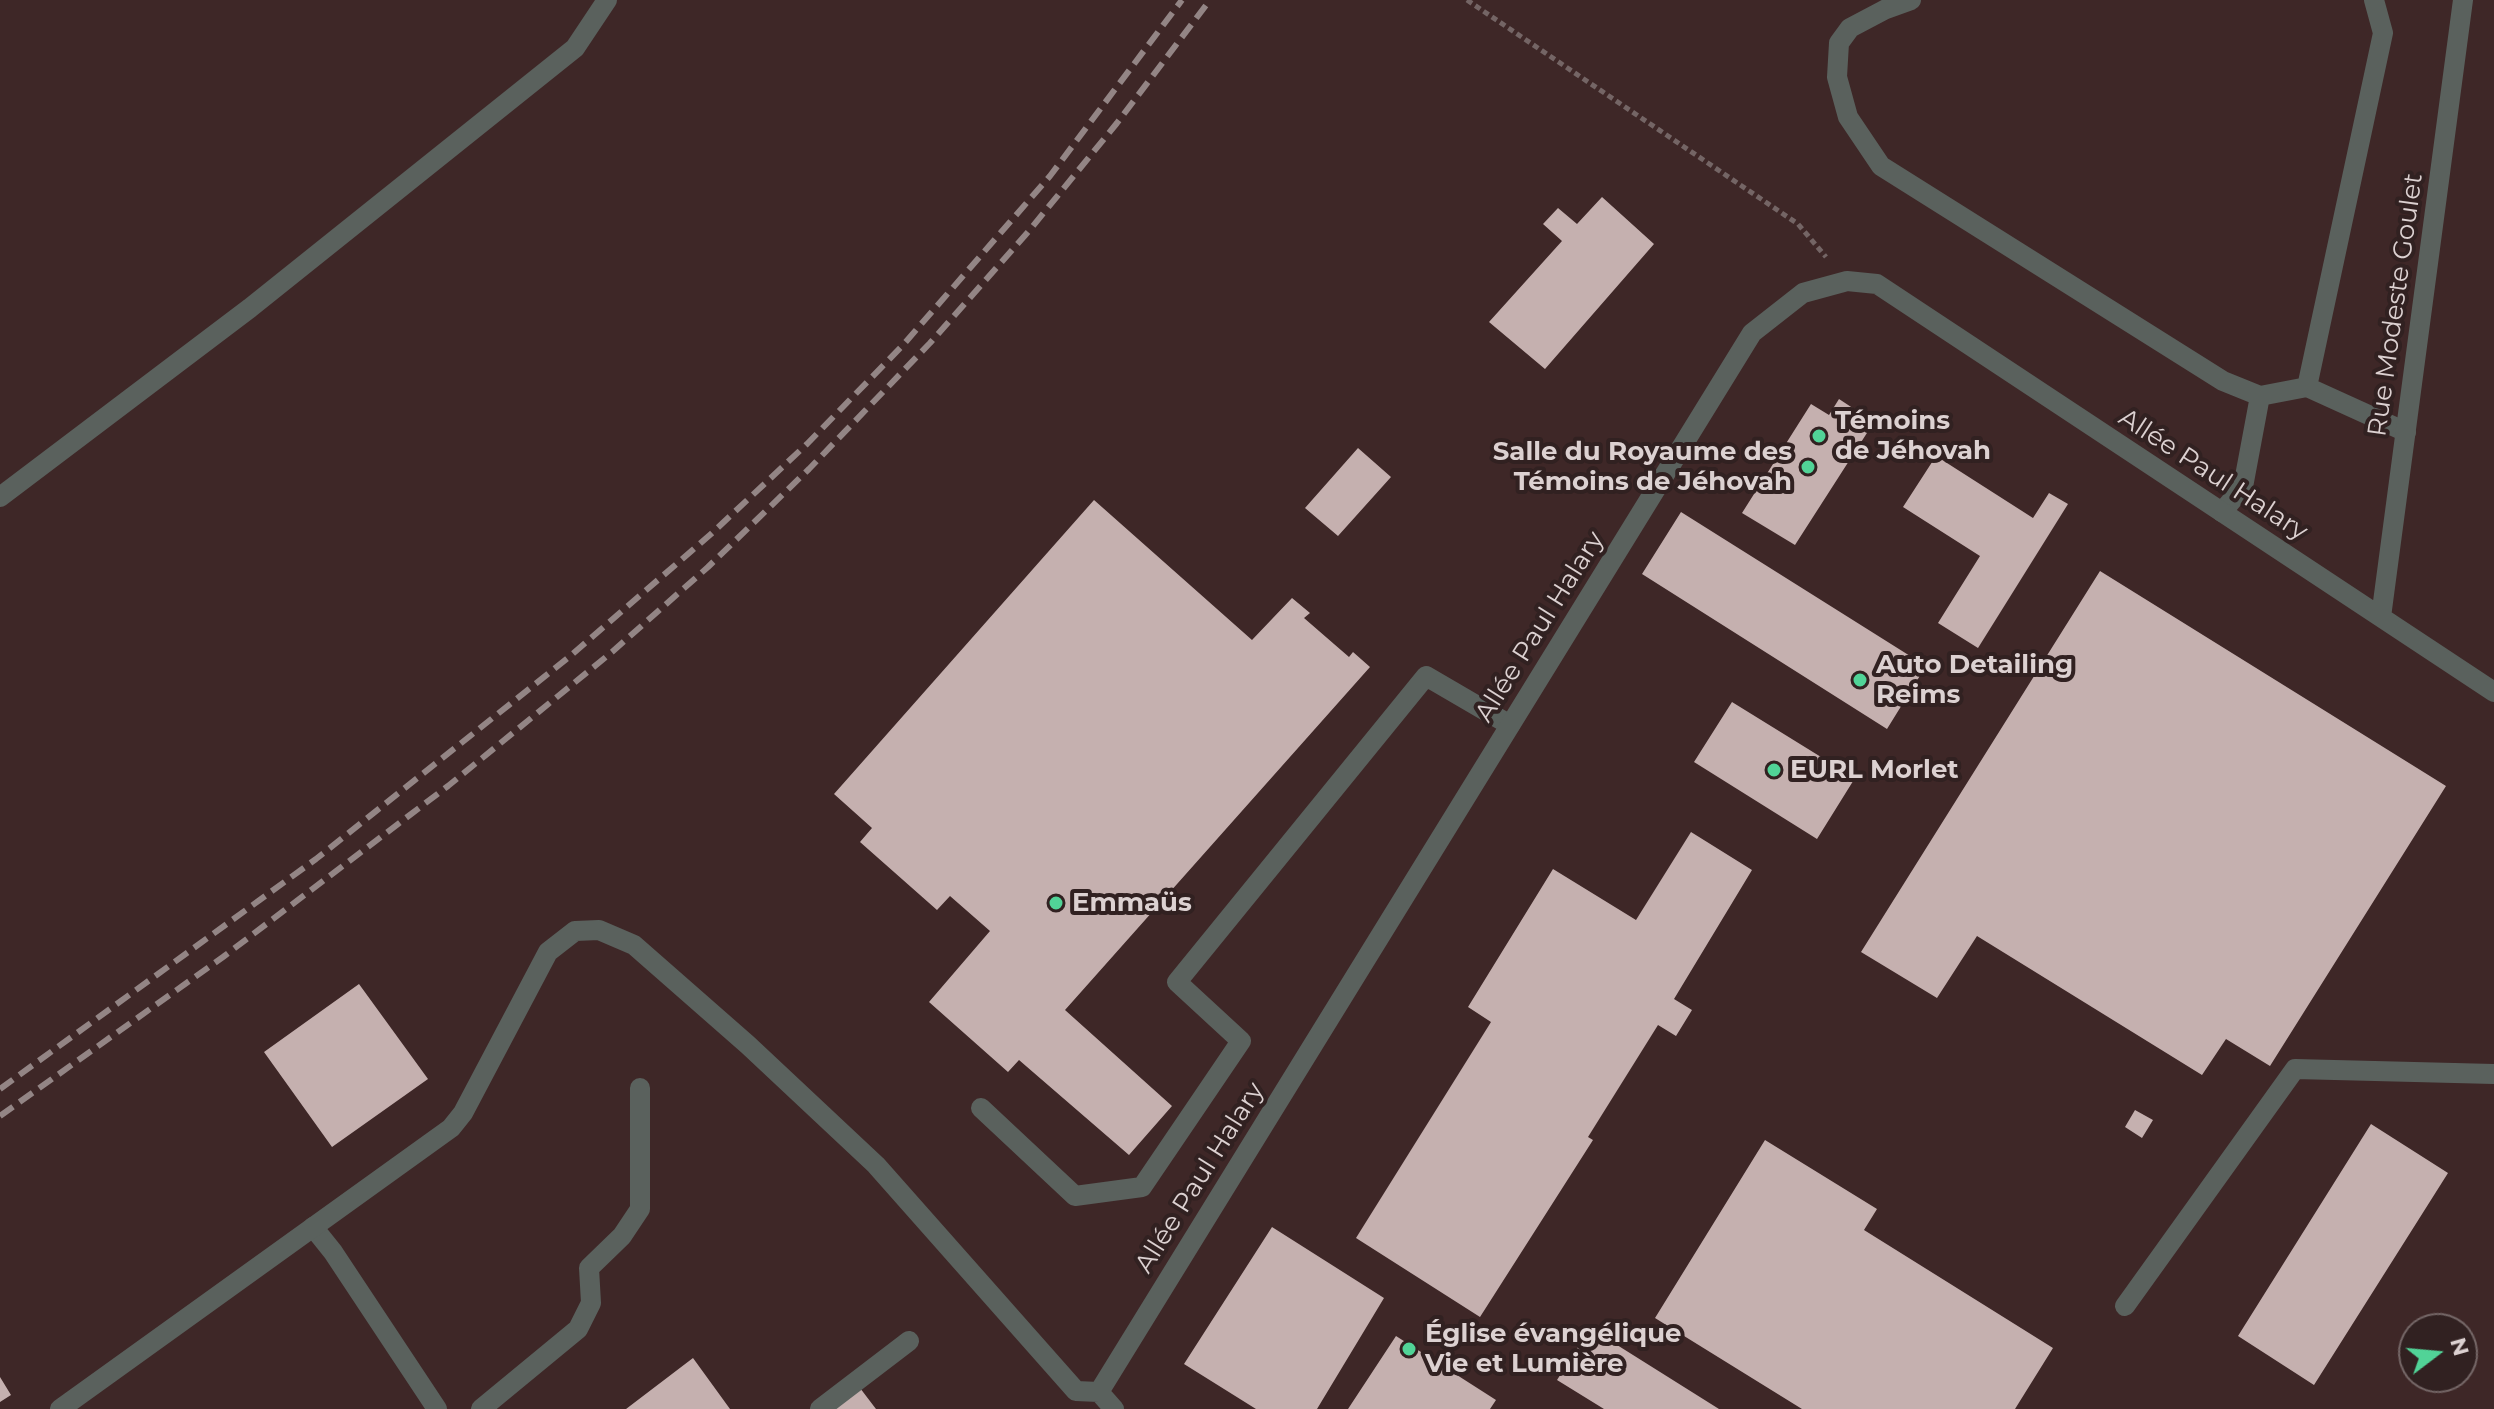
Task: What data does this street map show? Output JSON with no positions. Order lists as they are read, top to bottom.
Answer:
{
  "streets": {
    "street": ["Rue Modeste Goulet", "Allée Paul Halary"]
  },
  "crossings": [
    ["Rue Modeste Goulet", "Allée Paul Halary"]
  ],
  "places": [
    "Témoins de Jéhovah",
    "Salle du Royaume des Témoins de Jéhovah",
    "Auto Detailing Reims",
    "EURL Morlet",
    "Emmaüs",
    "Église évangélique Vie et Lumière"
  ],
  "north": "right"
}
